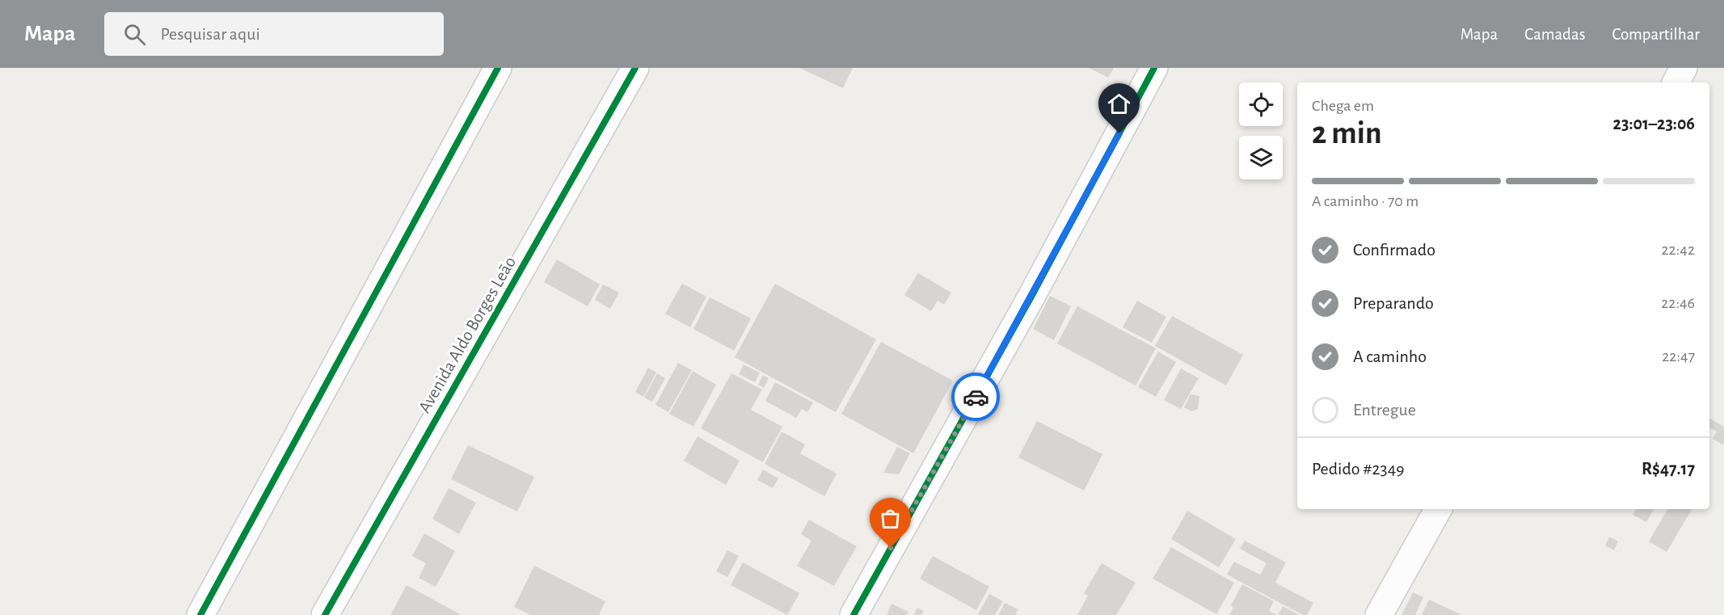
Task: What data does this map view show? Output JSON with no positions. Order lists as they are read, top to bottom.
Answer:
{
  "streets": {
    "street": ["Avenida Aldo Borges Leão"]
  },
  "page": {
    "header": "Mapa",
    "search": "Pesquisar aqui",
    "nav": ["Mapa", "Camadas", "Compartilhar"],
    "heading": ["2 min", "Chega em", "23:01–23:06"],
    "panel": ["Pedido #2349", "R$47.17"],
    "bar": "A caminho · 70 m",
    "list": [
      ["Confirmado", "22:42"],
      ["Preparando", "22:46"],
      ["A caminho", "22:47"],
      "Entregue"
    ]
  }
}
